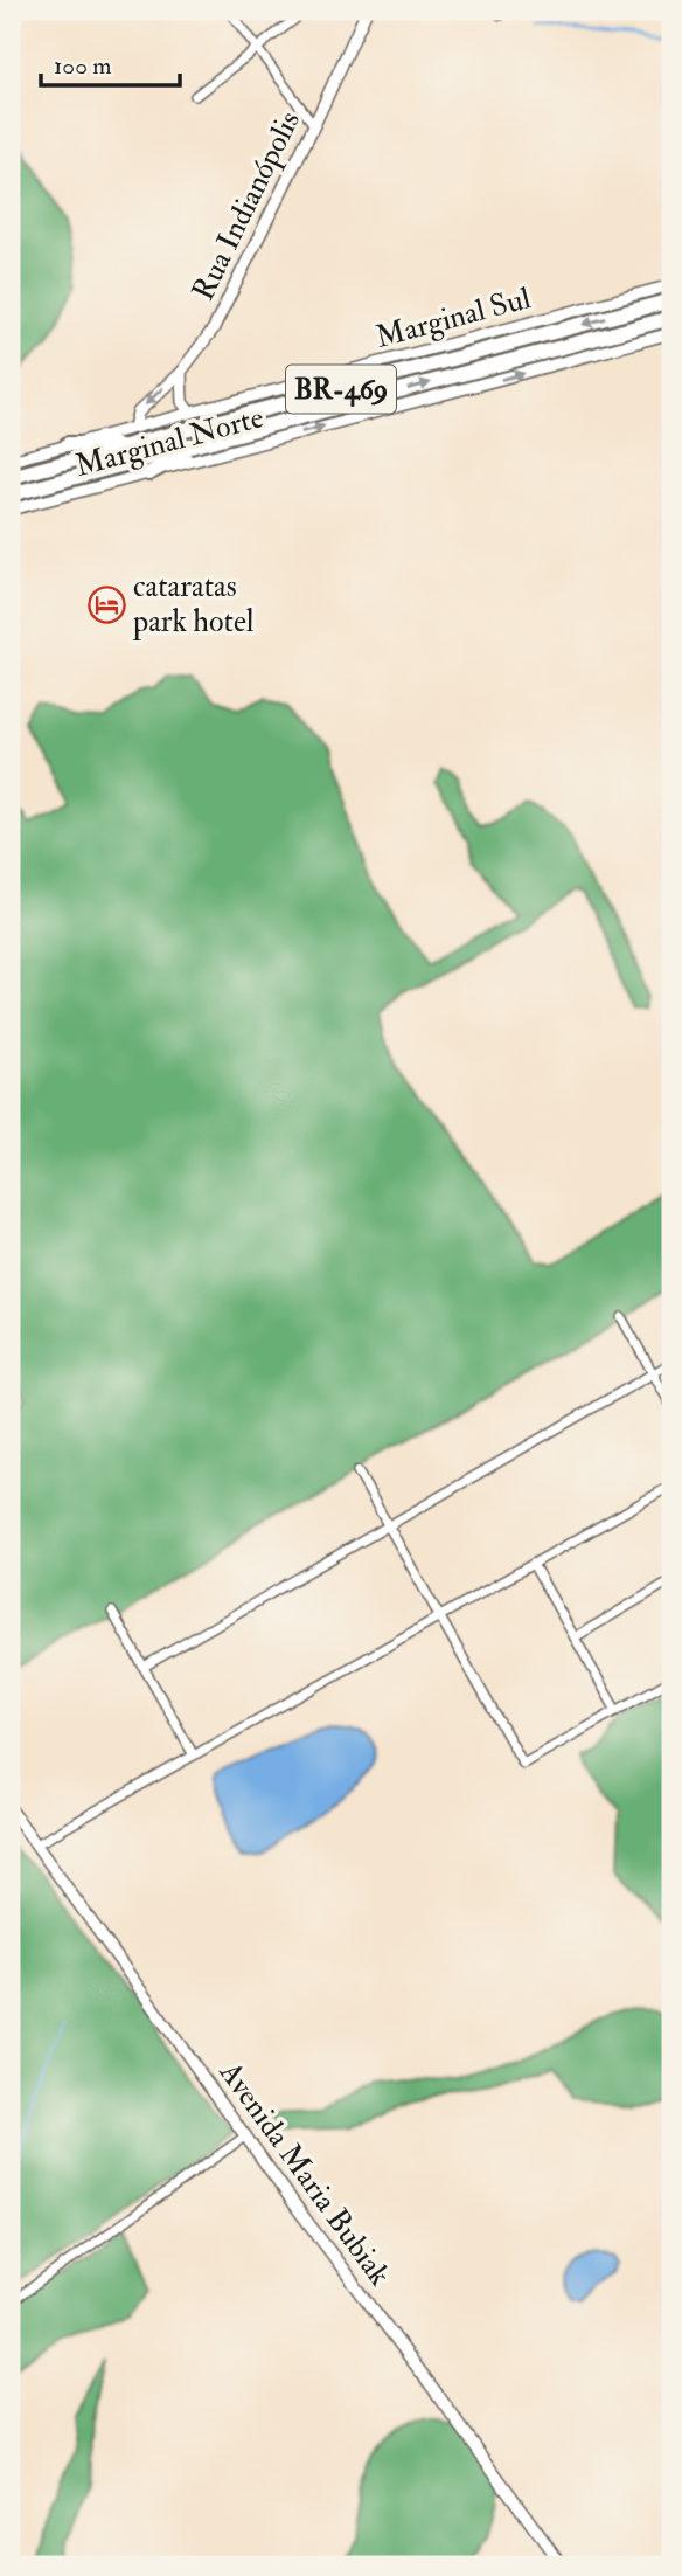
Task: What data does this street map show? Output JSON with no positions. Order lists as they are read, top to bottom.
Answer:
{
  "streets": {
    "highway": ["BR-469"],
    "street": [
      "Rua Indianópolis",
      "Marginal Sul",
      "Marginal Norte",
      "Avenida Maria Bubiak"
    ]
  },
  "crossings": [
    ["Rua Indianópolis", "Marginal Sul"]
  ],
  "one_way": ["Marginal Norte"],
  "places": {
    "hotel": ["cataratas park hotel"]
  },
  "scale_bar": "100 m"
}
